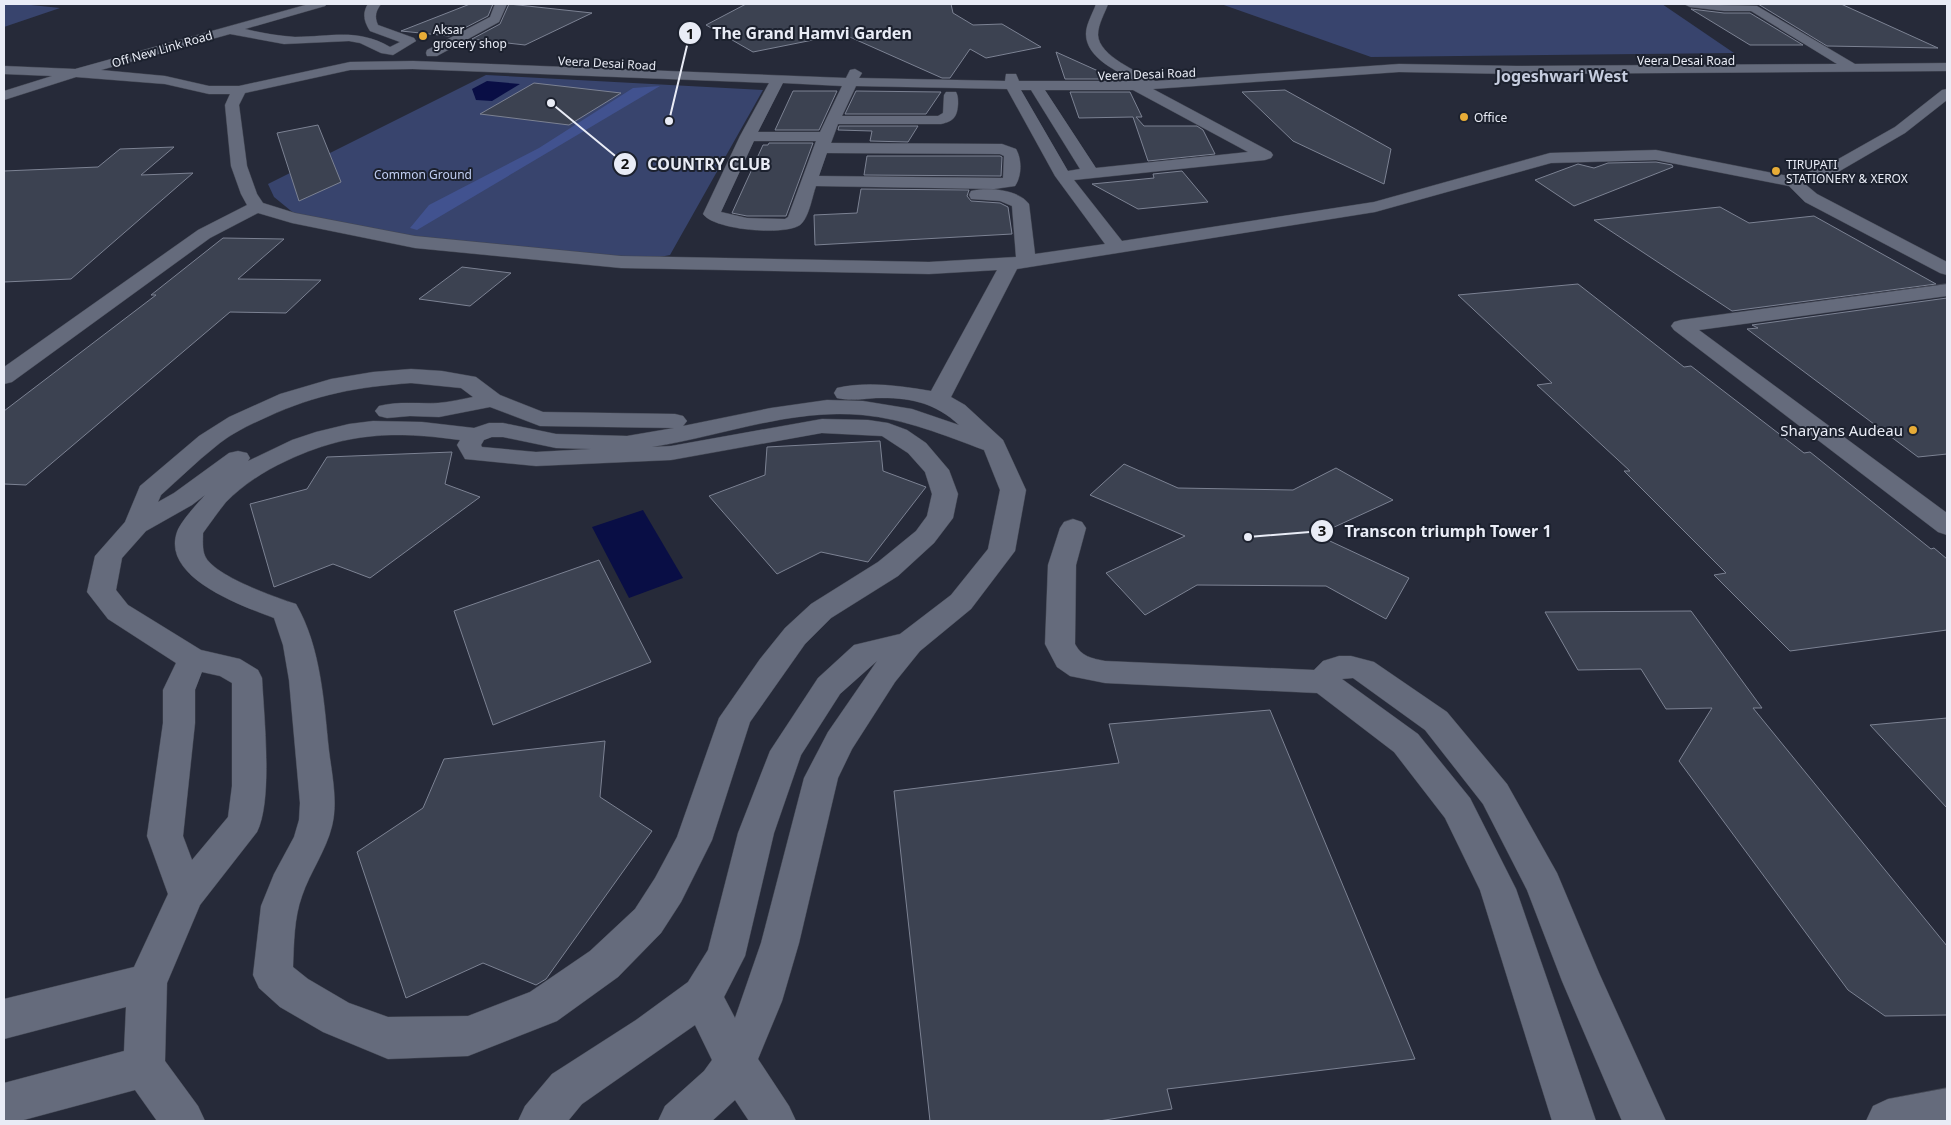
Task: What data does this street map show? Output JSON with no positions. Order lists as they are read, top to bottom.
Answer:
{
  "streets": {
    "street": ["Off New Link Road", "Veera Desai Road"]
  },
  "districts": ["Jogeshwari West"],
  "parks": ["Common Ground"],
  "places": [
    "Aksar grocery shop",
    "COUNTRY CLUB",
    "Office",
    "The Grand Hamvi Garden",
    "TIRUPATI STATIONERY & XEROX",
    "Sharyans Audeau",
    "Transcon triumph Tower 1"
  ]
}
